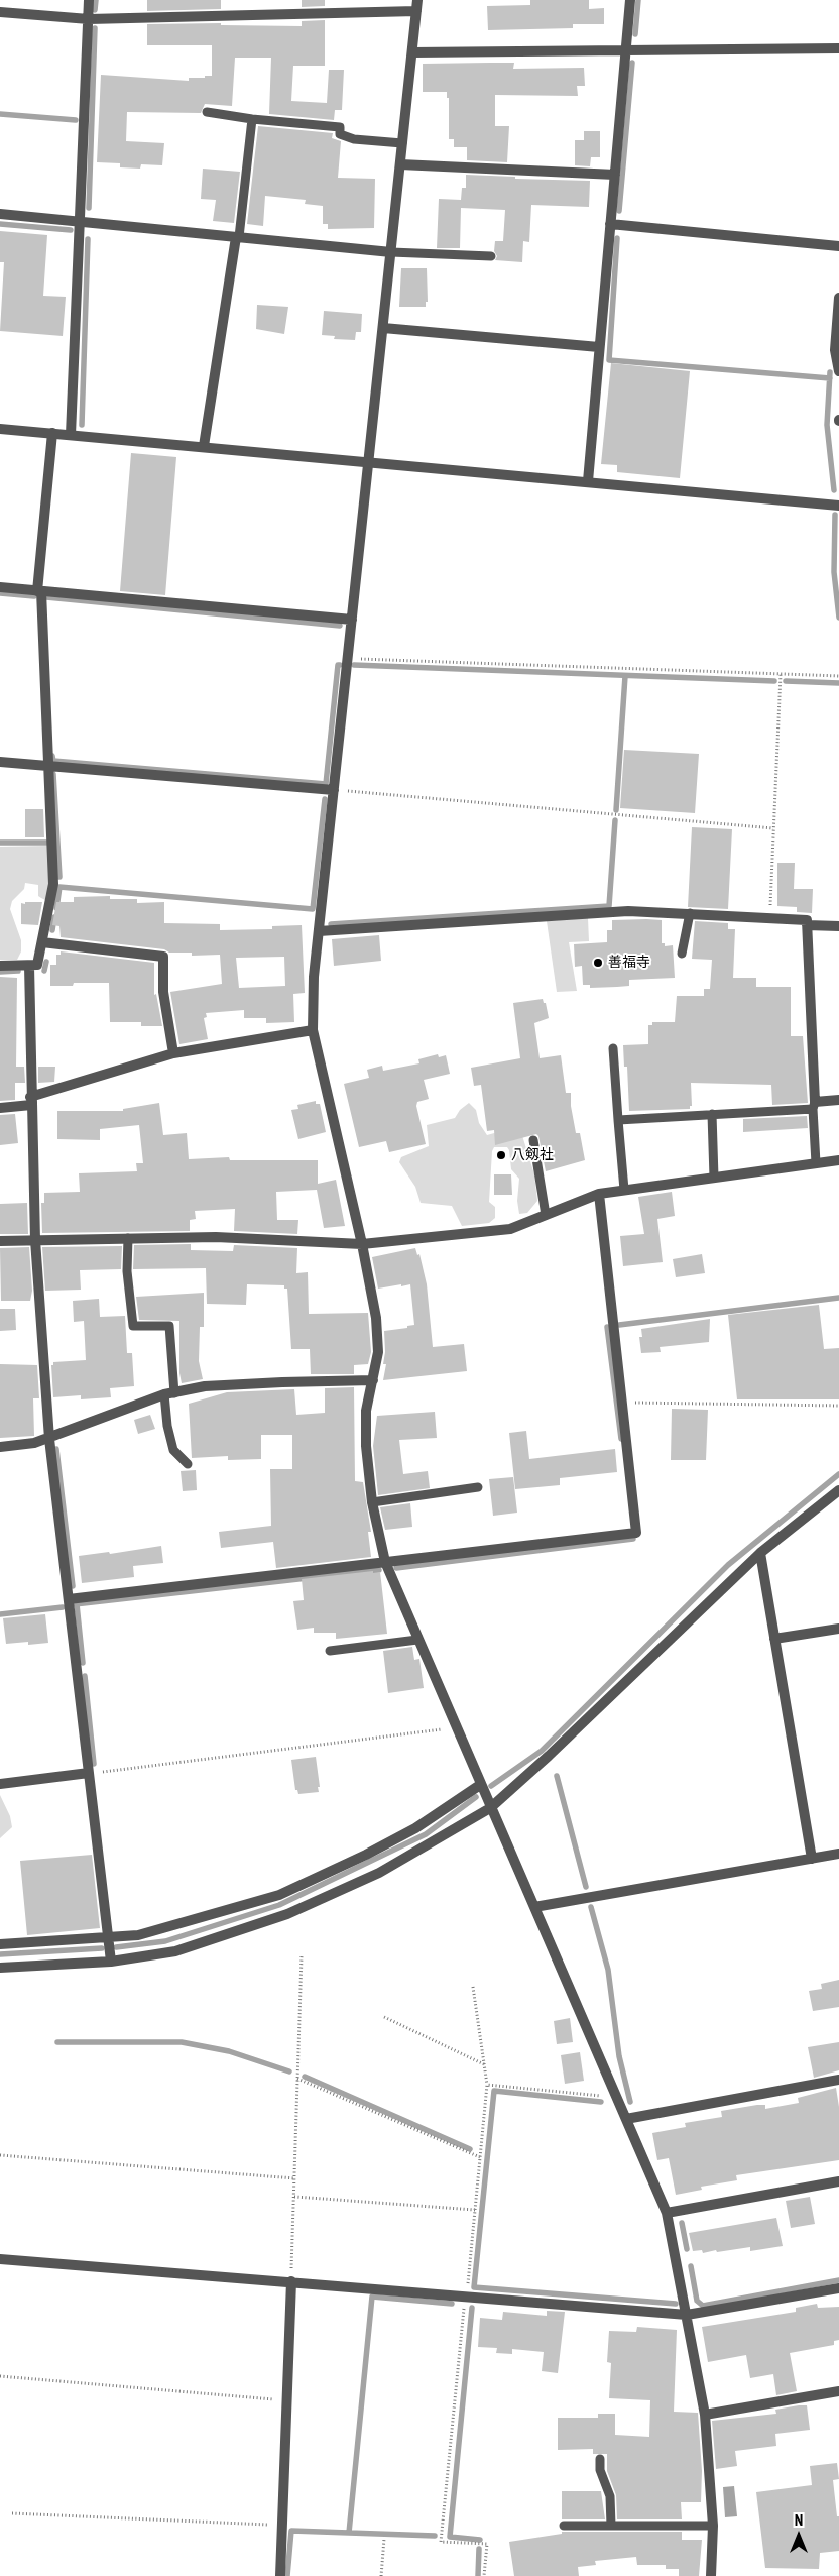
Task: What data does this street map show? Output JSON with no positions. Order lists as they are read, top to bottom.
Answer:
{
  "places": ["善福寺", "八剱社"],
  "north": "top"
}
